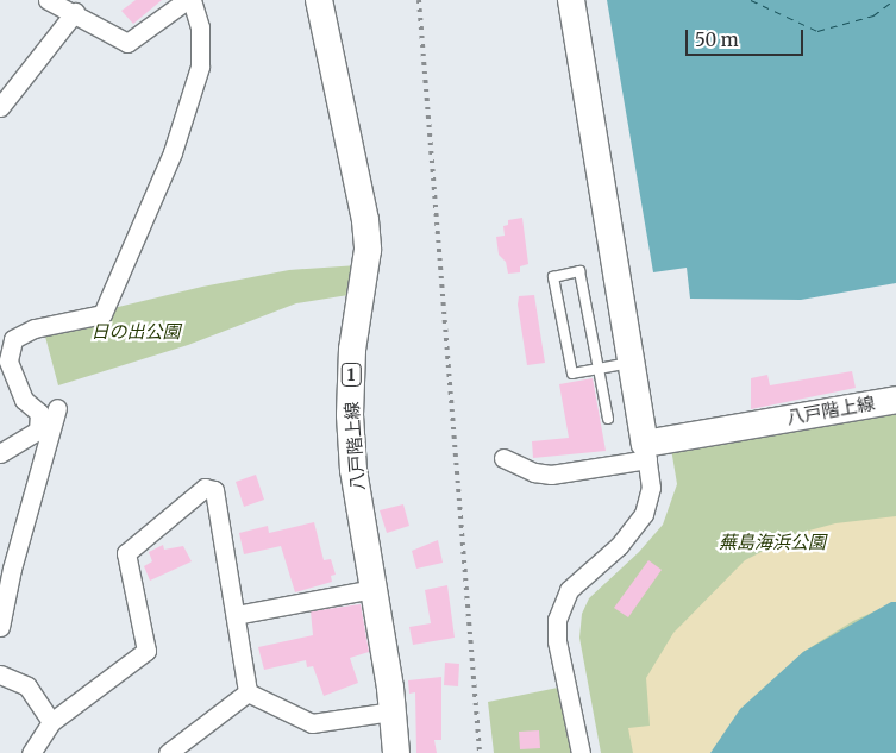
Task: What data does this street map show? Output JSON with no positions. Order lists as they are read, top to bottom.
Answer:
{
  "streets": {
    "main road": ["1", "八戸階上線"]
  },
  "parks": ["日の出公園", "蕪島海浜公園"],
  "scale_bar": "50 m"
}
